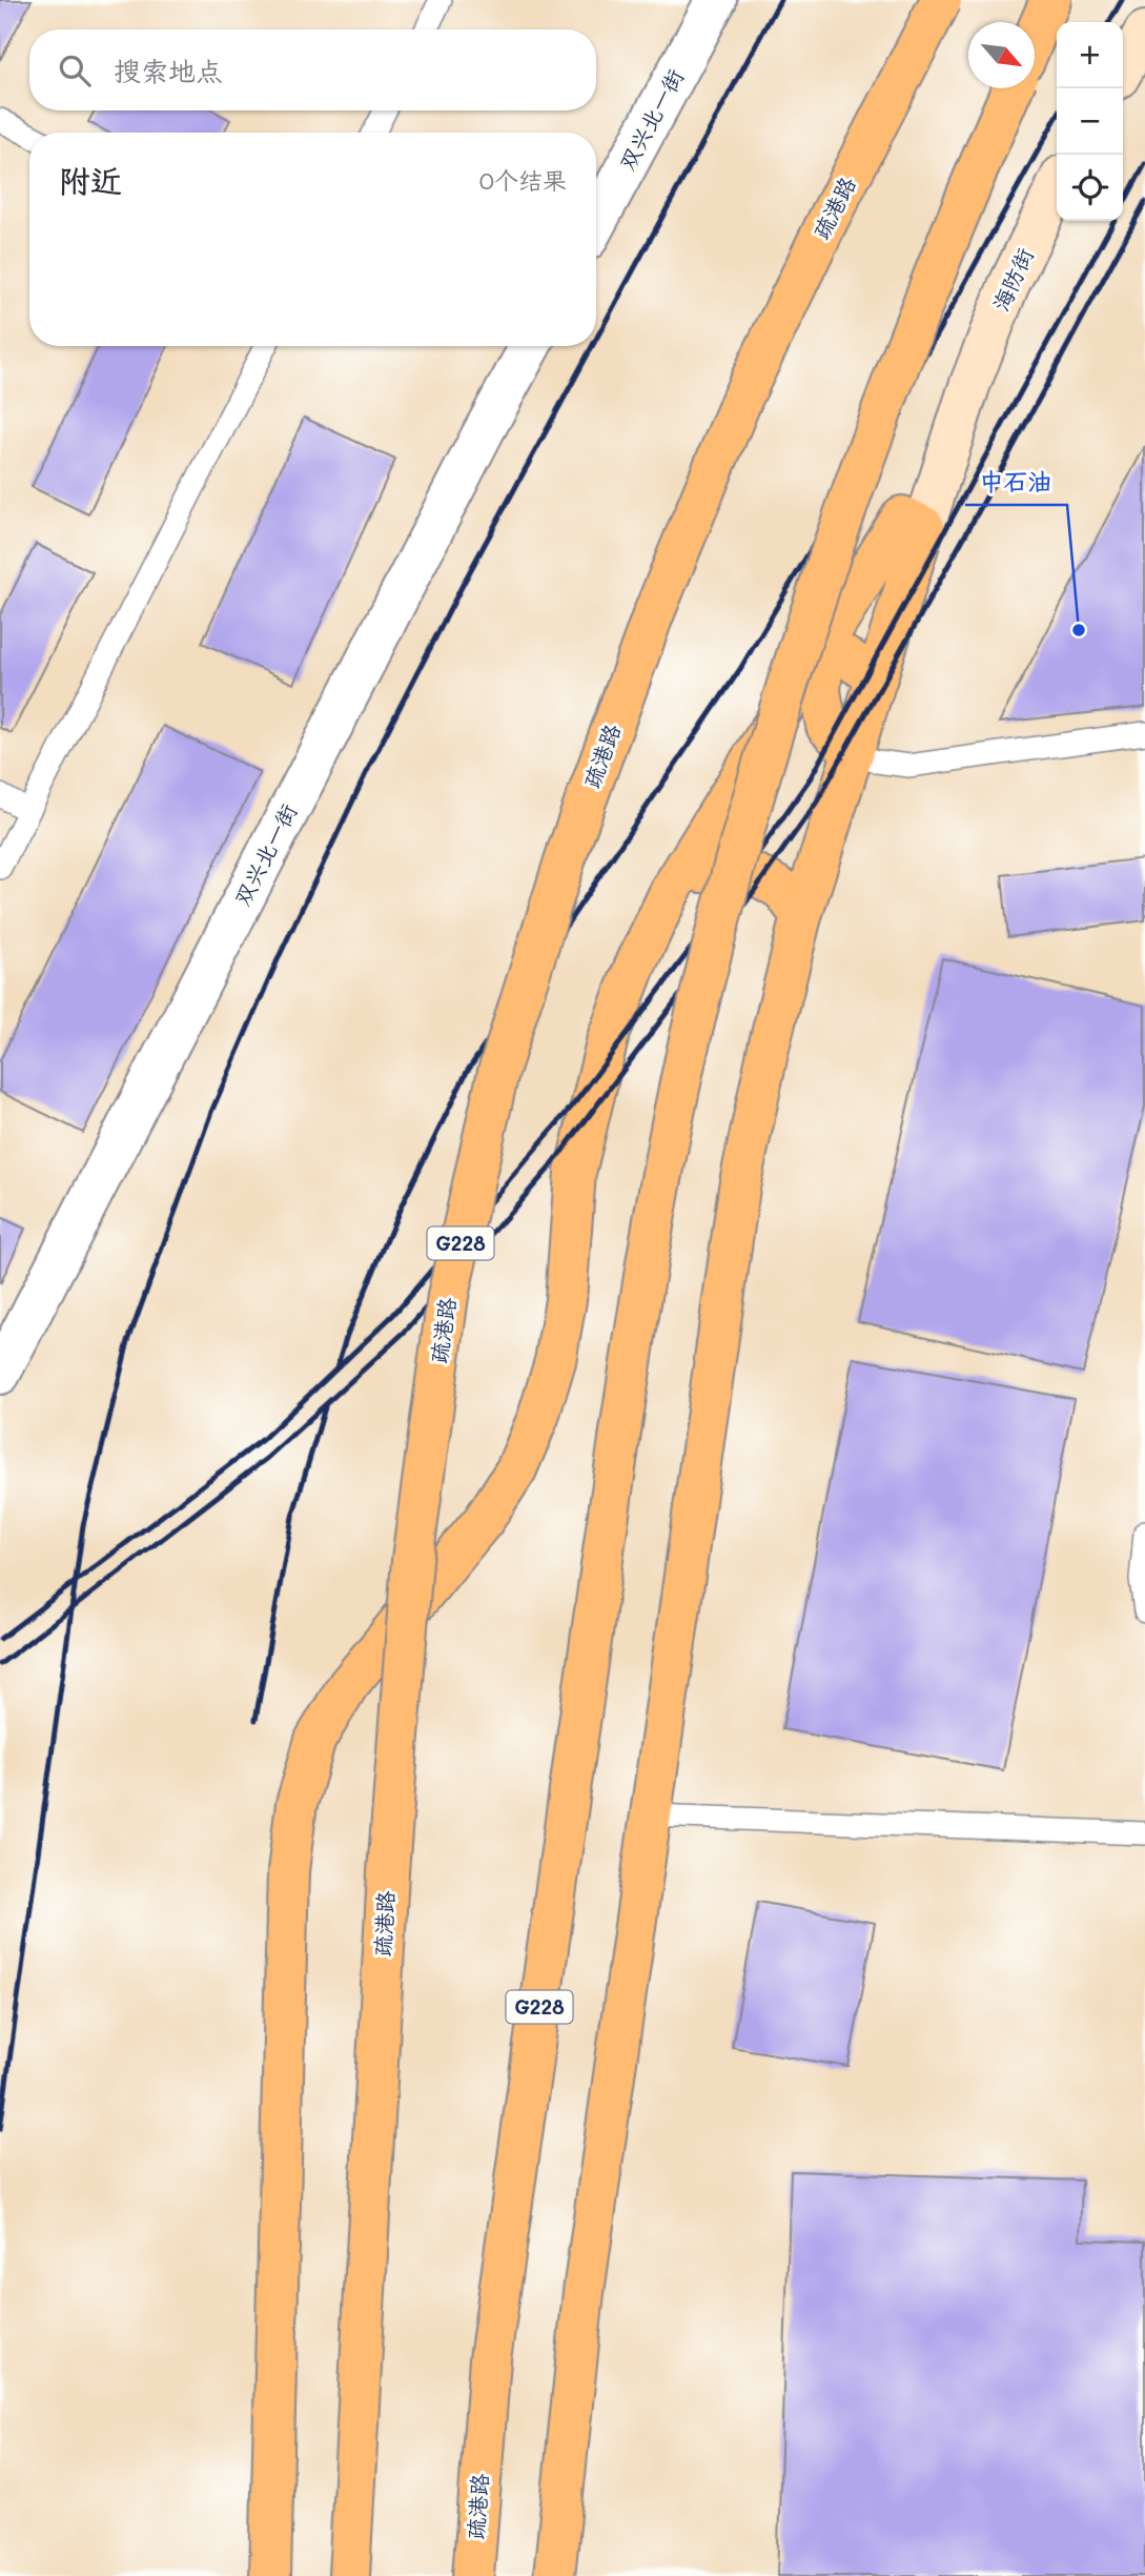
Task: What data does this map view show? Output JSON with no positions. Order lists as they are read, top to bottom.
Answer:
{
  "streets": {
    "highway": ["疏港路", "G228"],
    "street": ["双兴北一街", "海防街"]
  },
  "places": ["中石油"],
  "north": "bottom right",
  "page": {
    "map_buttons": ["+", "−"],
    "search": "搜索地点",
    "heading": ["附近", "0个结果"]
  }
}
